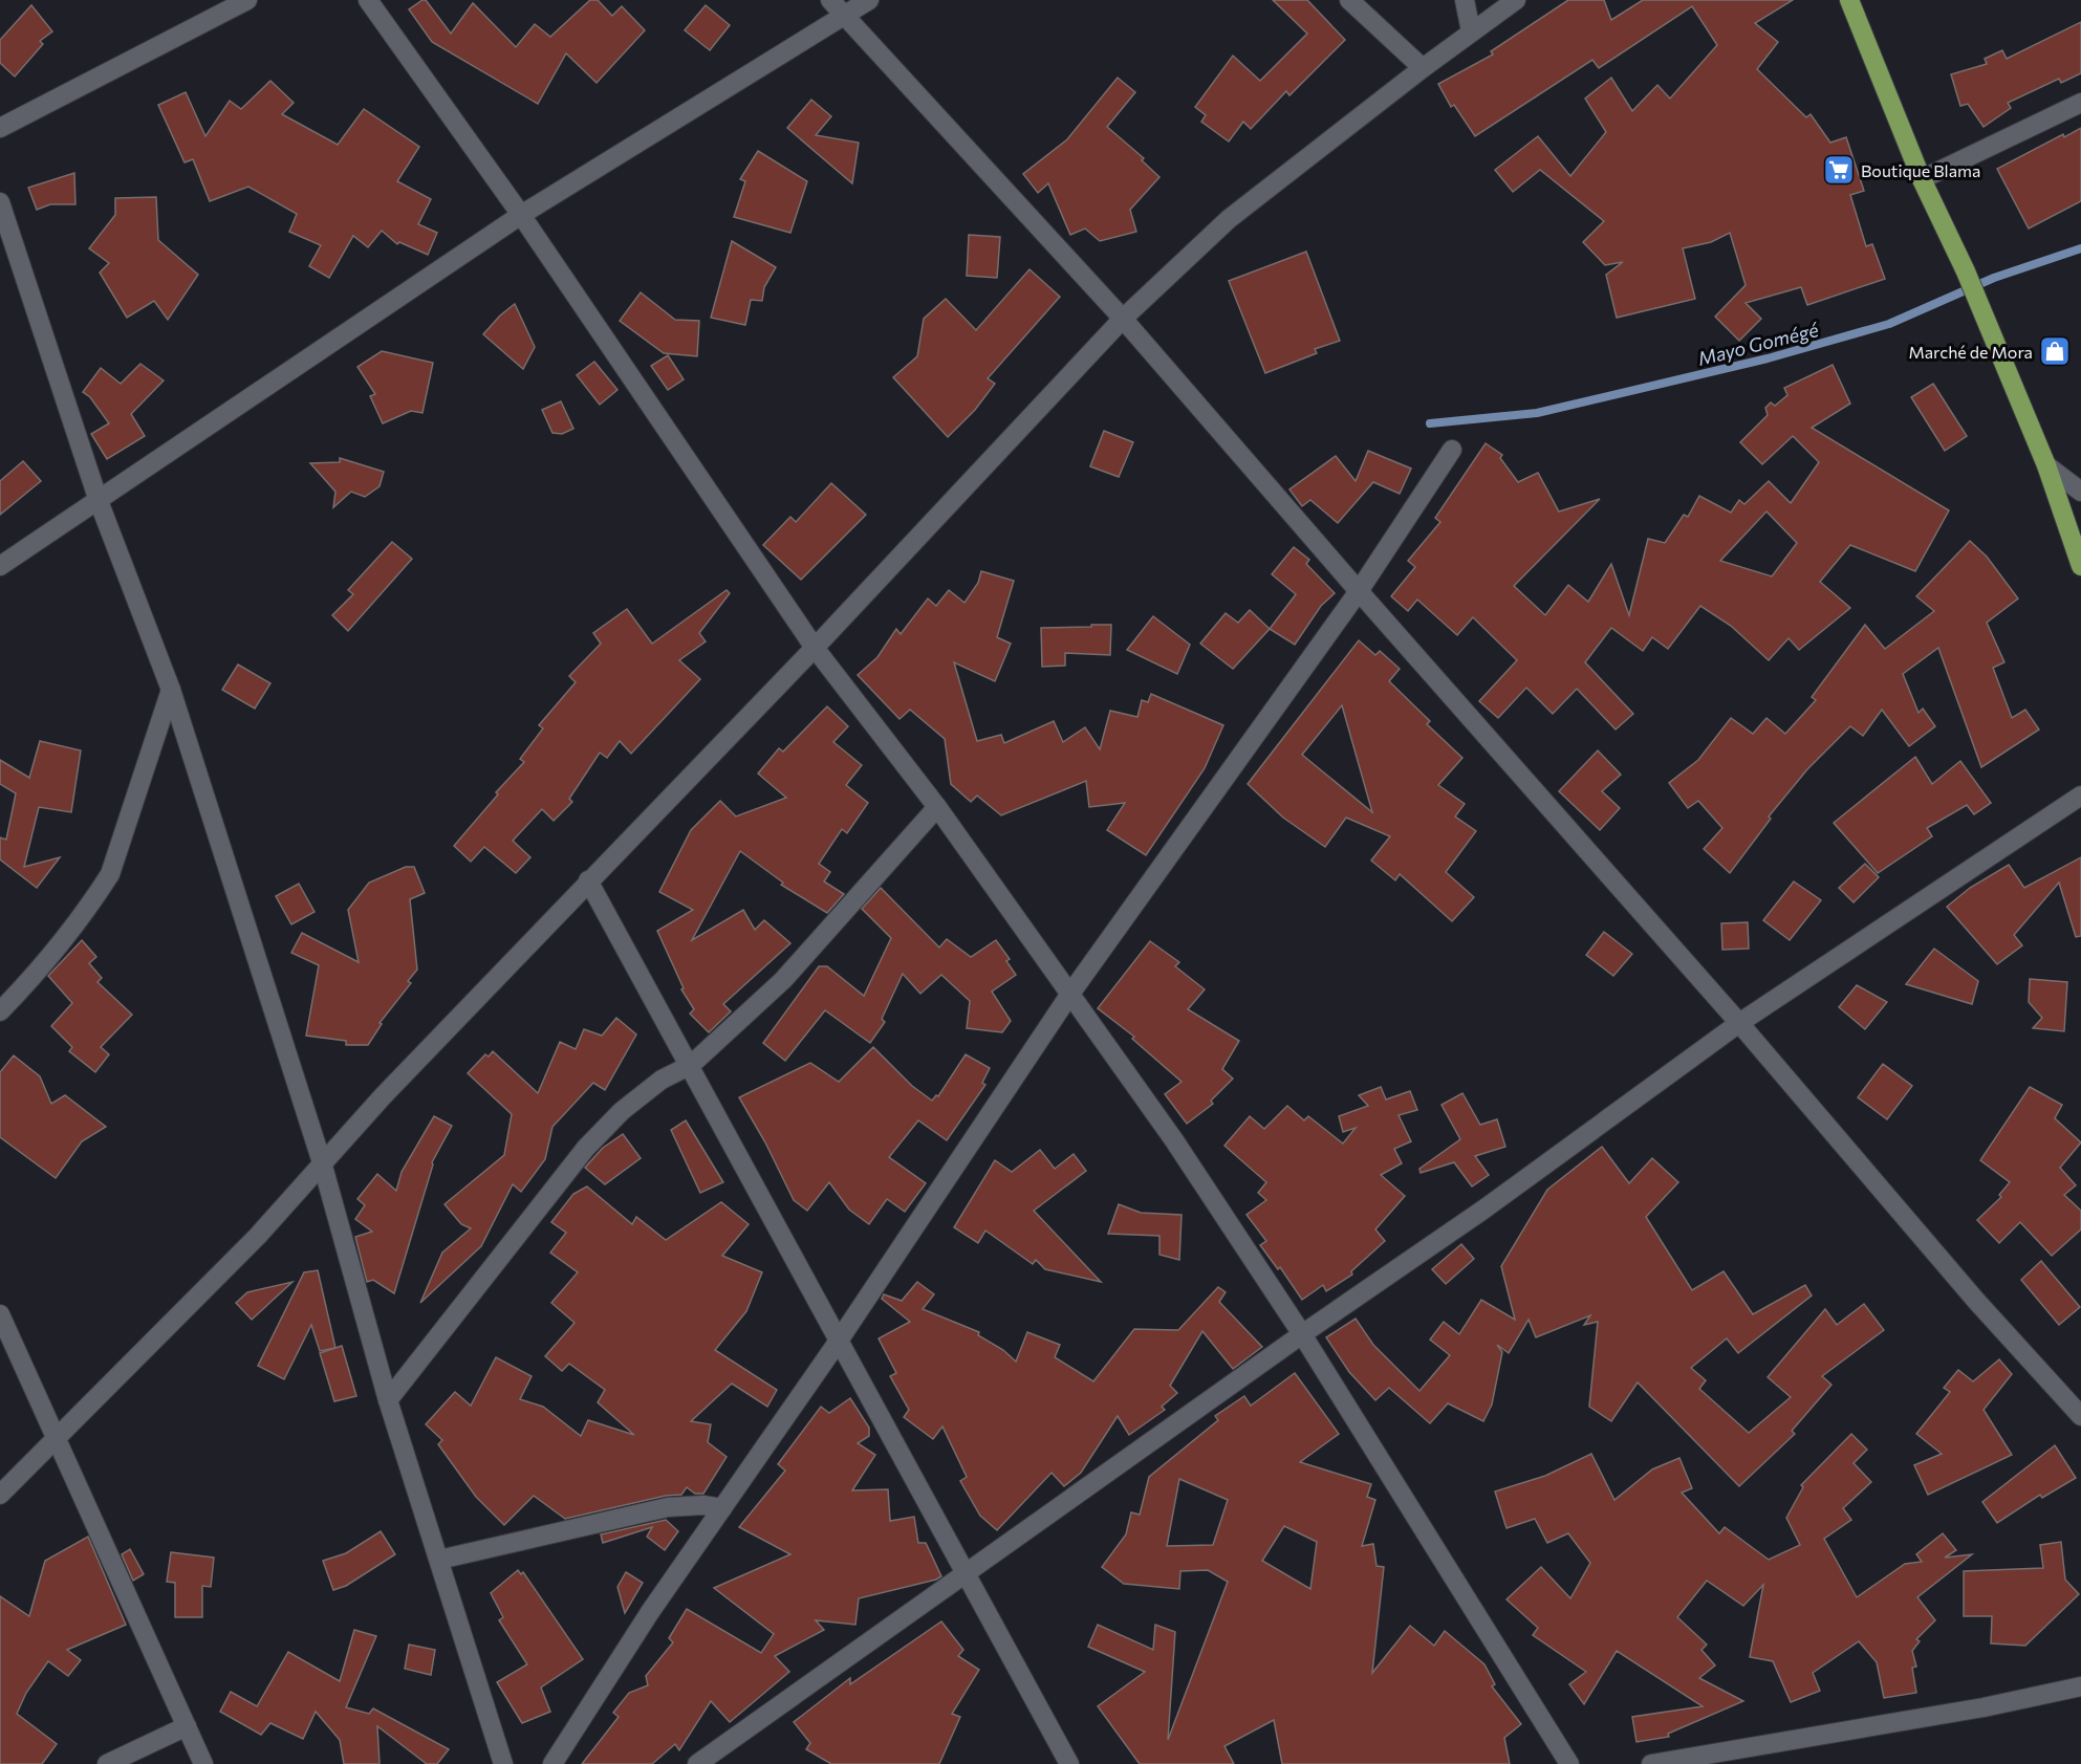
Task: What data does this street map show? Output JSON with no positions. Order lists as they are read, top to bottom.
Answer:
{
  "water": ["Mayo Gomégé"],
  "places": {
    "supermarket": ["Boutique Blama"],
    "shop": ["Marché de Mora"]
  }
}
